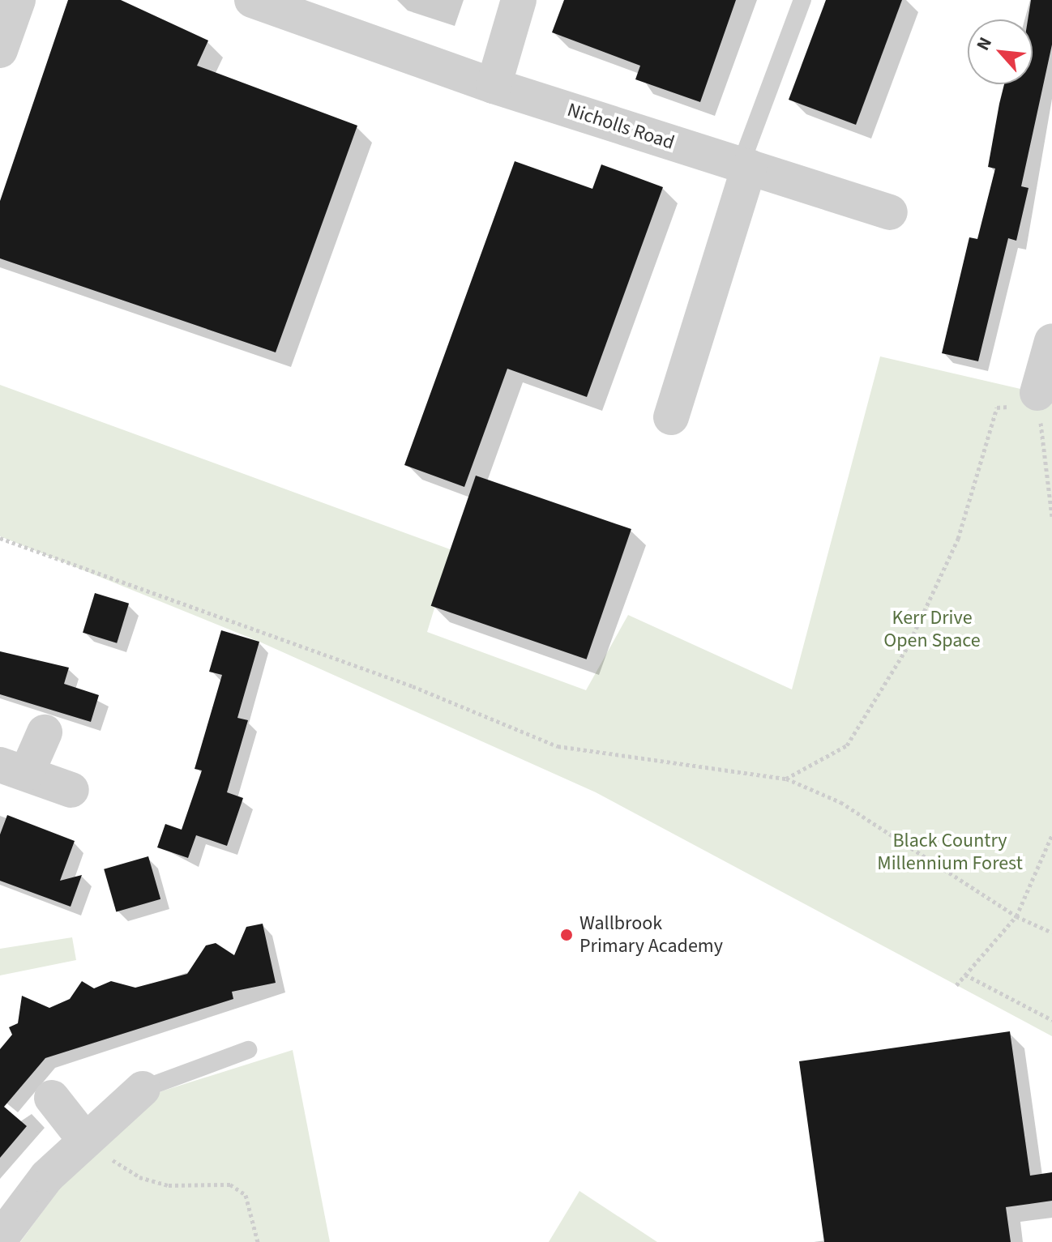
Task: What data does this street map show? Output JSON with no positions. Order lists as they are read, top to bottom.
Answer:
{
  "streets": {
    "street": ["Nicholls Road"]
  },
  "parks": ["Kerr Drive Open Space", "Black Country Millennium Forest"],
  "places": ["Wallbrook Primary Academy"],
  "north": "top left"
}
